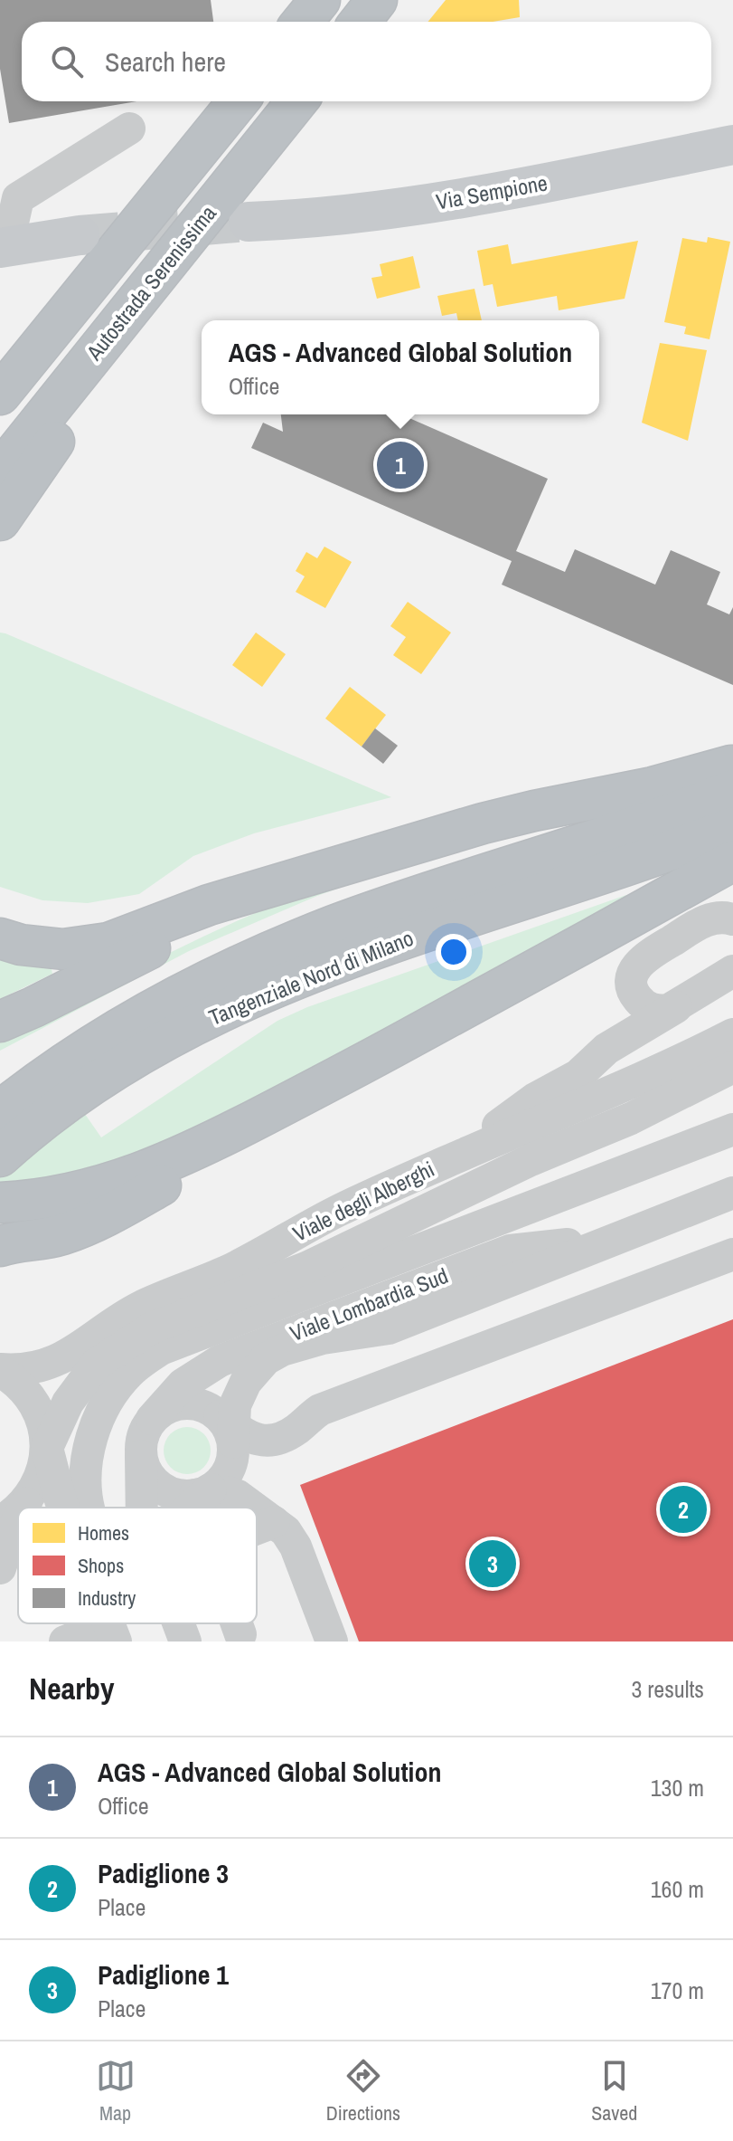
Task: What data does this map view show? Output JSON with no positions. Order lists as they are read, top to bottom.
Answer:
{
  "streets": {
    "highway": ["Autostrada Serenissima", "Tangenziale Nord di Milano"],
    "main road": ["Via Sempione"],
    "street": ["Viale degli Alberghi", "Viale Lombardia Sud"]
  },
  "legend": ["Homes", "Shops", "Industry"],
  "page": {
    "search": "Search here",
    "popup": ["AGS - Advanced Global Solution", "Office"],
    "pins": ["1", "2", "3"],
    "heading": ["Nearby", "3 results"],
    "list": [
      {
        "mark": "1",
        "name": "AGS - Advanced Global Solution",
        "note": "Office",
        "value": "130 m"
      },
      {
        "mark": "2",
        "name": "Padiglione 3",
        "note": "Place",
        "value": "160 m"
      },
      {
        "mark": "3",
        "name": "Padiglione 1",
        "note": "Place",
        "value": "170 m"
      }
    ],
    "nav": ["Map", "Directions", "Saved"]
  }
}
